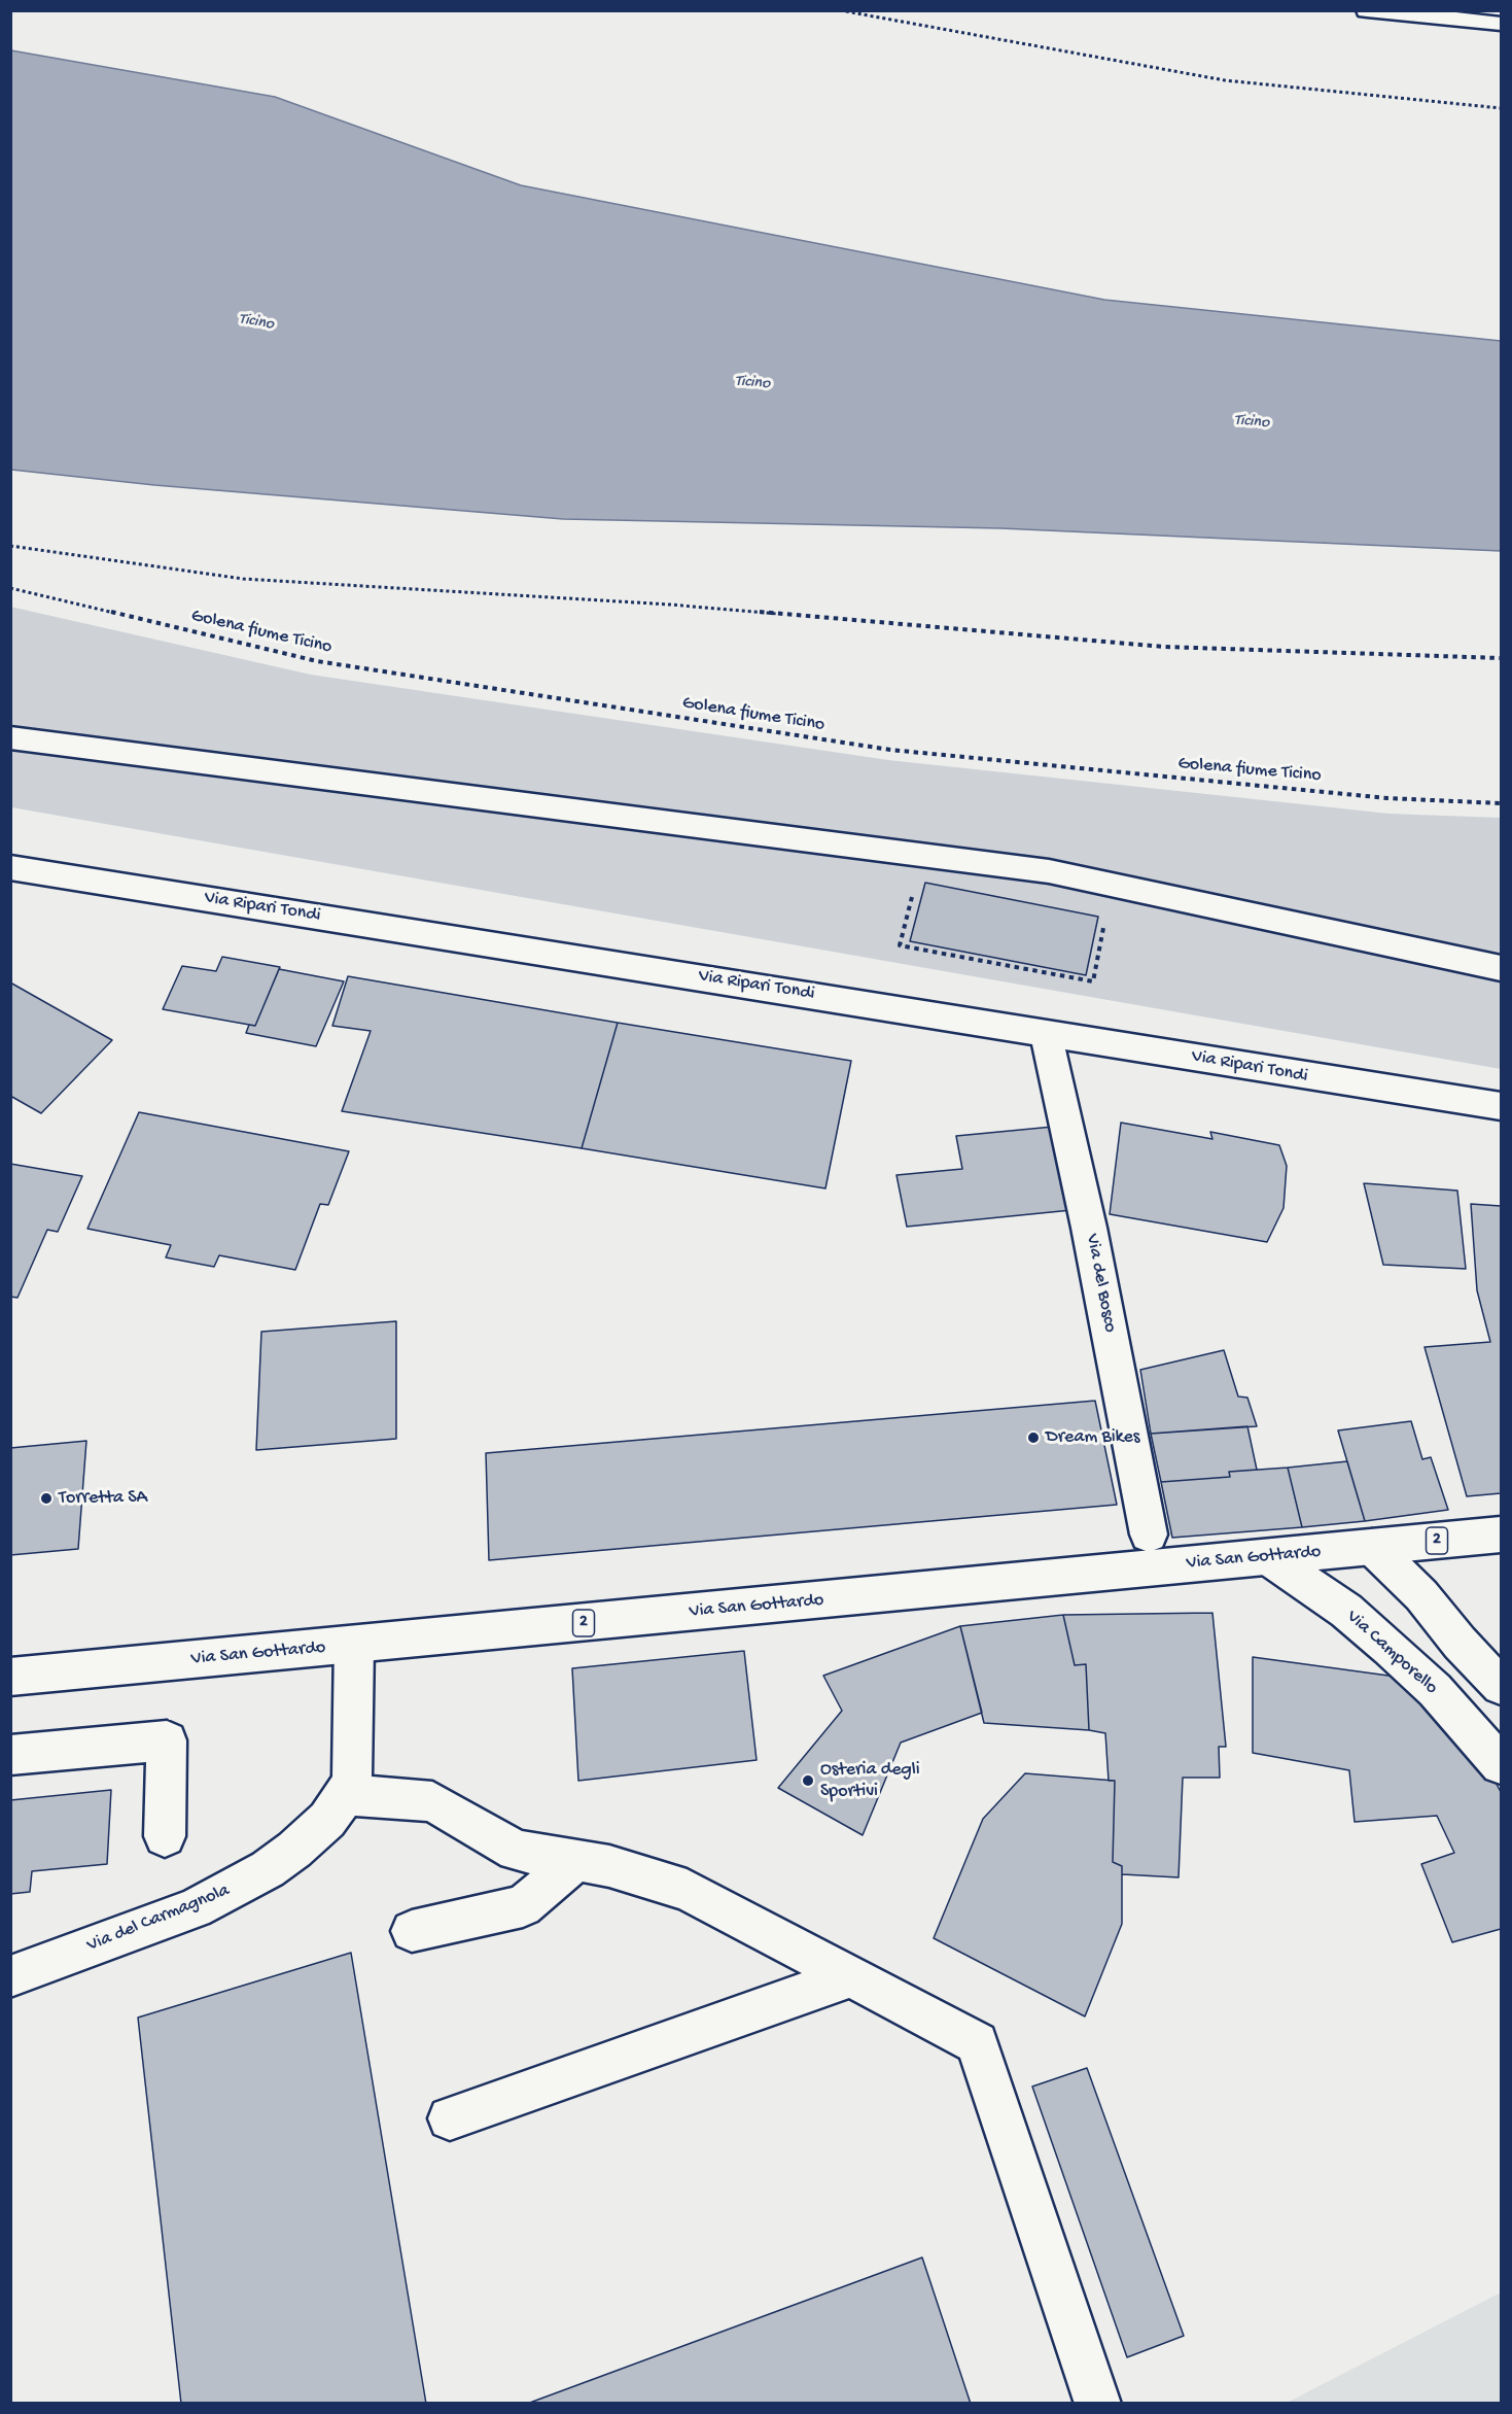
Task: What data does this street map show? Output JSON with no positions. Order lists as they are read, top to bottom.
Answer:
{
  "streets": {
    "main road": [
      "Via Ripari Tondi",
      "Via del Bosco",
      "2",
      "Via San Gottardo",
      "Via Camporello",
      "Via del Carmagnola"
    ],
    "path": ["Golena fiume Ticino"]
  },
  "crossings": [
    ["Via Ripari Tondi", "Via del Bosco"],
    ["Via San Gottardo", "Via Camporello"],
    ["Via San Gottardo", "Via del Carmagnola"]
  ],
  "water": ["Ticino"],
  "places": ["Dream Bikes", "Torretta SA", "Osteria degli Sportivi"]
}
